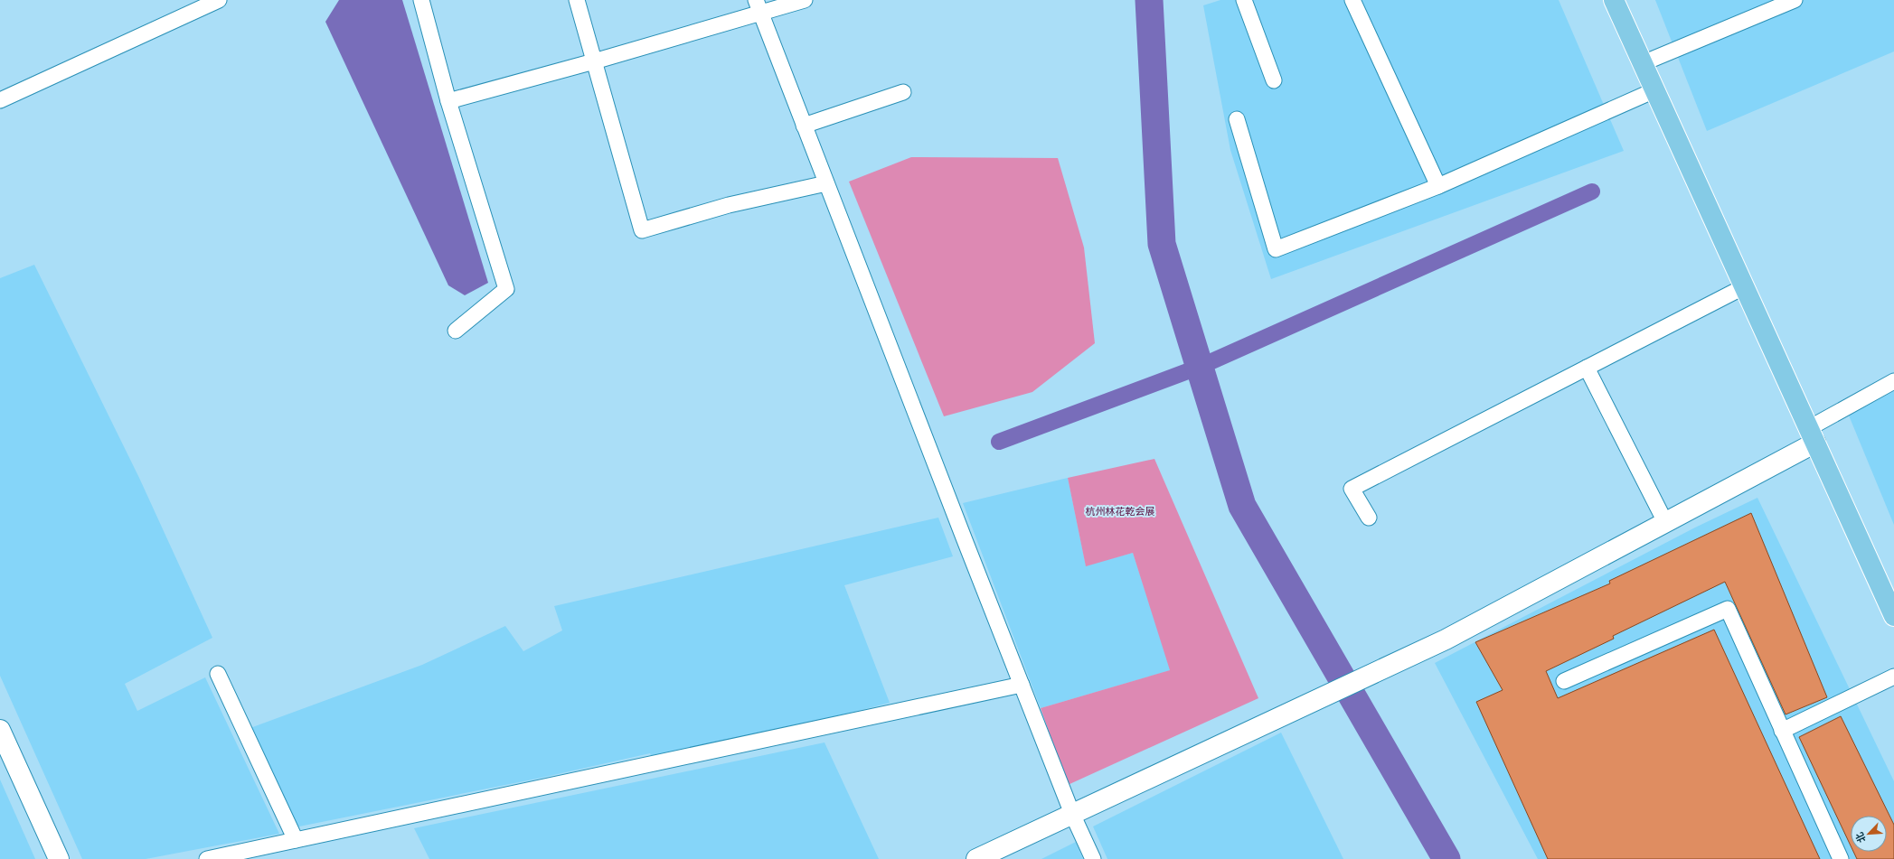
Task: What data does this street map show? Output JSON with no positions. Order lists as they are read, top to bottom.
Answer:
{
  "parks": ["杭州林花乾会展"],
  "north": "bottom left"
}
